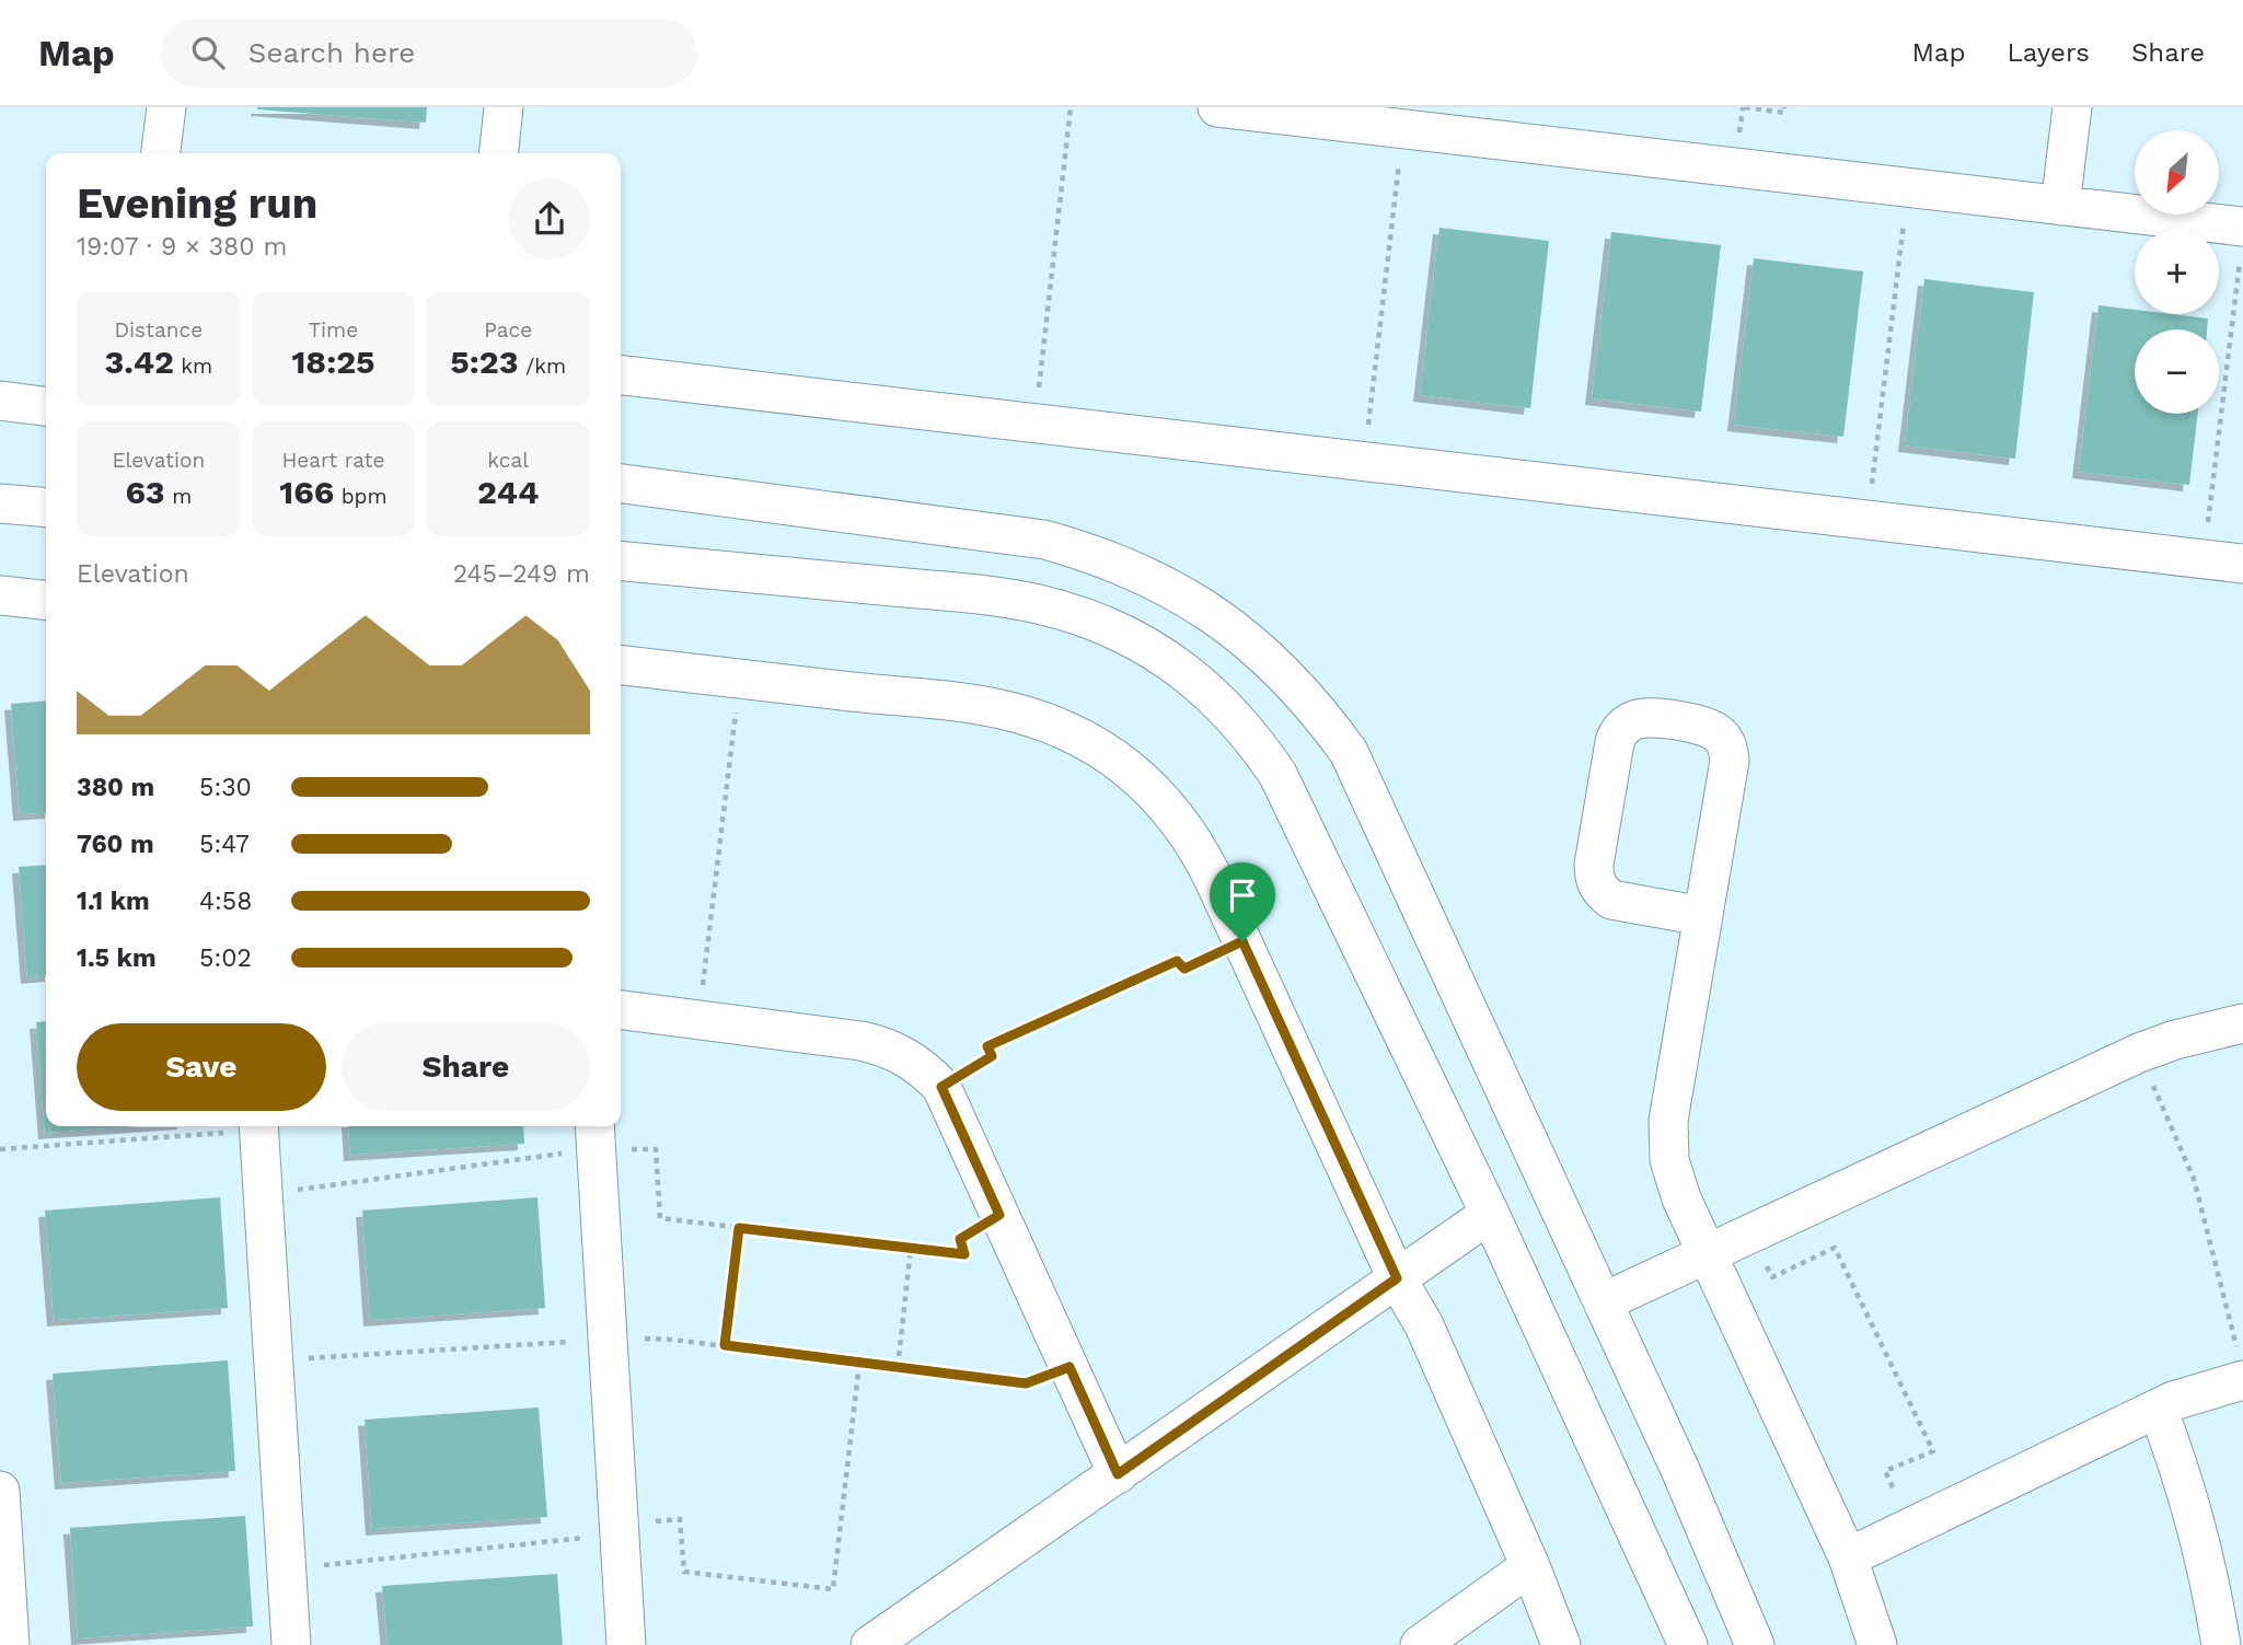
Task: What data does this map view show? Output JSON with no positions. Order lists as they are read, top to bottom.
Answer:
{
  "north": "bottom left",
  "page": {
    "header": "Map",
    "search": "Search here",
    "nav": ["Map", "Layers", "Share"],
    "map_buttons": ["+", "−"],
    "heading": ["Evening run", "19:07 · 9 × 380 m"],
    "stats": [
      ["Distance", "3.42 km"],
      ["Time", "18:25"],
      ["Pace", "5:23 /km"],
      ["Elevation", "63 m"],
      ["Heart rate", "166 bpm"],
      ["kcal", "244"]
    ],
    "chart": ["Elevation", "245–249 m"],
    "list": [
      {
        "name": "380 m",
        "note": "5:30"
      },
      {
        "name": "760 m",
        "note": "5:47"
      },
      {
        "name": "1.1 km",
        "note": "4:58"
      },
      {
        "name": "1.5 km",
        "note": "5:02"
      }
    ],
    "buttons": ["Save", "Share"]
  }
}
